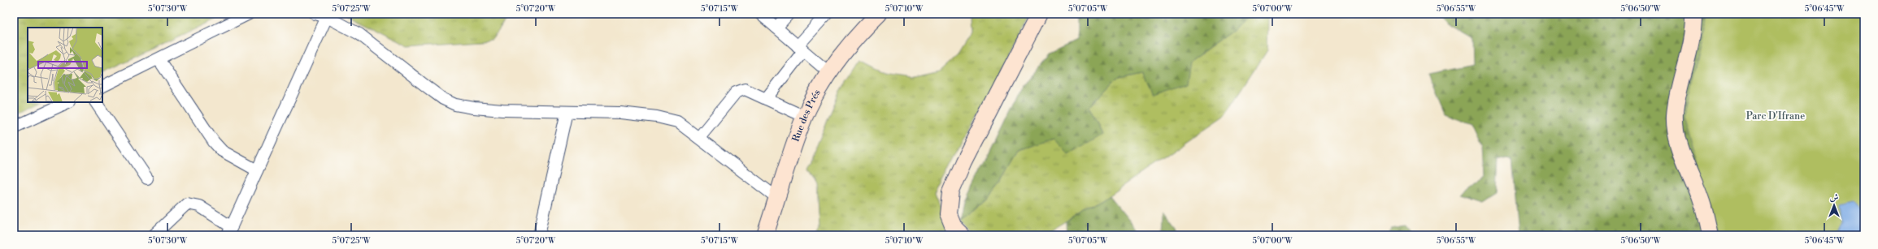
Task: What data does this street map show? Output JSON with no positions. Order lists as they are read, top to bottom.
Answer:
{
  "streets": {
    "street": ["Rue des Prés"]
  },
  "parks": ["Parc D'Ifrane"],
  "north": "top",
  "coordinates": [
    "5°07'30\"W",
    "5°07'25\"W",
    "5°07'20\"W",
    "5°07'15\"W",
    "5°07'10\"W",
    "5°07'05\"W",
    "5°07'00\"W",
    "5°06'55\"W",
    "5°06'50\"W",
    "5°06'45\"W"
  ]
}
